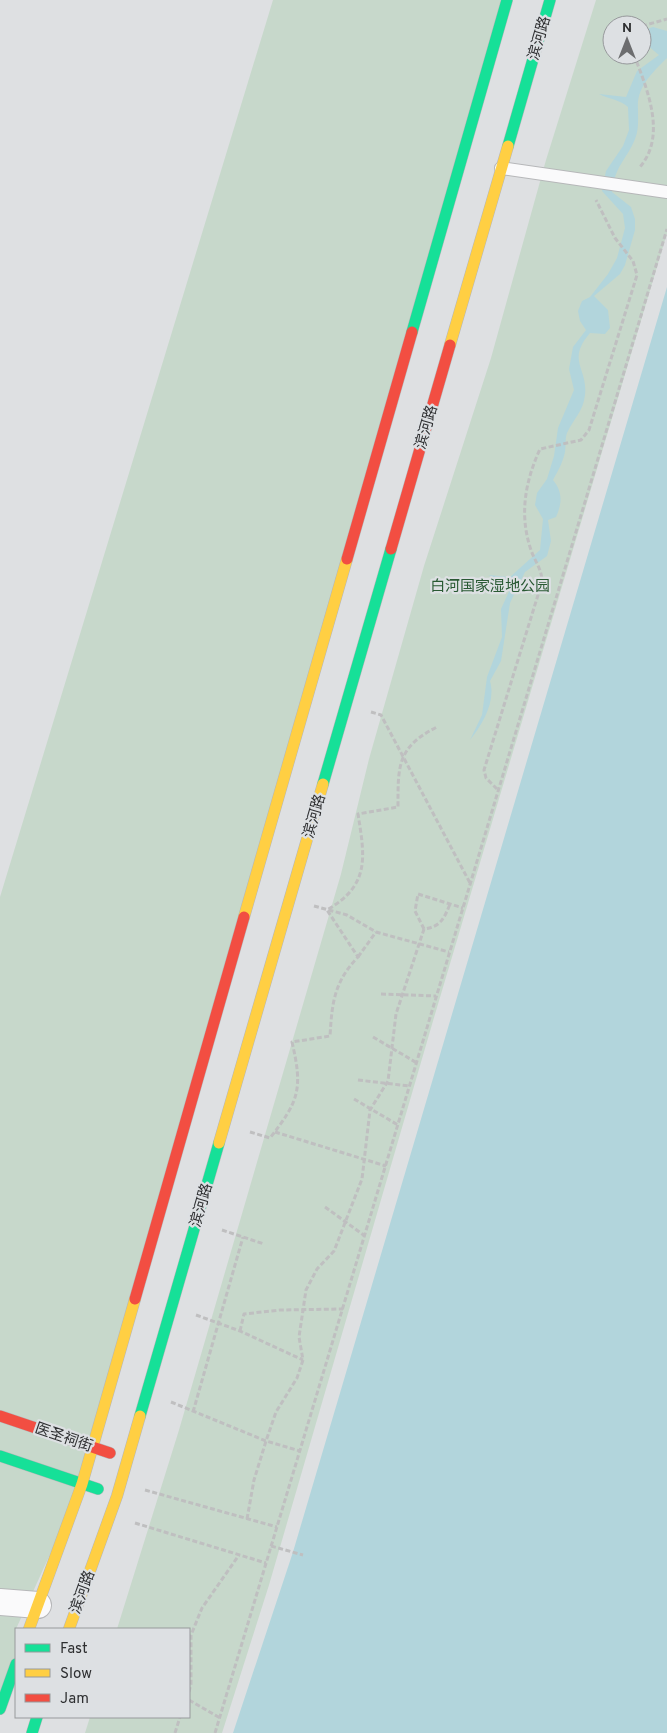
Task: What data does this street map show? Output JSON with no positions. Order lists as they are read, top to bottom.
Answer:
{
  "streets": {
    "main road": ["滨河路", "医圣祠街"]
  },
  "crossings": [
    ["滨河路", "医圣祠街"]
  ],
  "parks": ["白河国家湿地公园"],
  "legend": ["Fast", "Slow", "Jam"],
  "north": "top"
}
